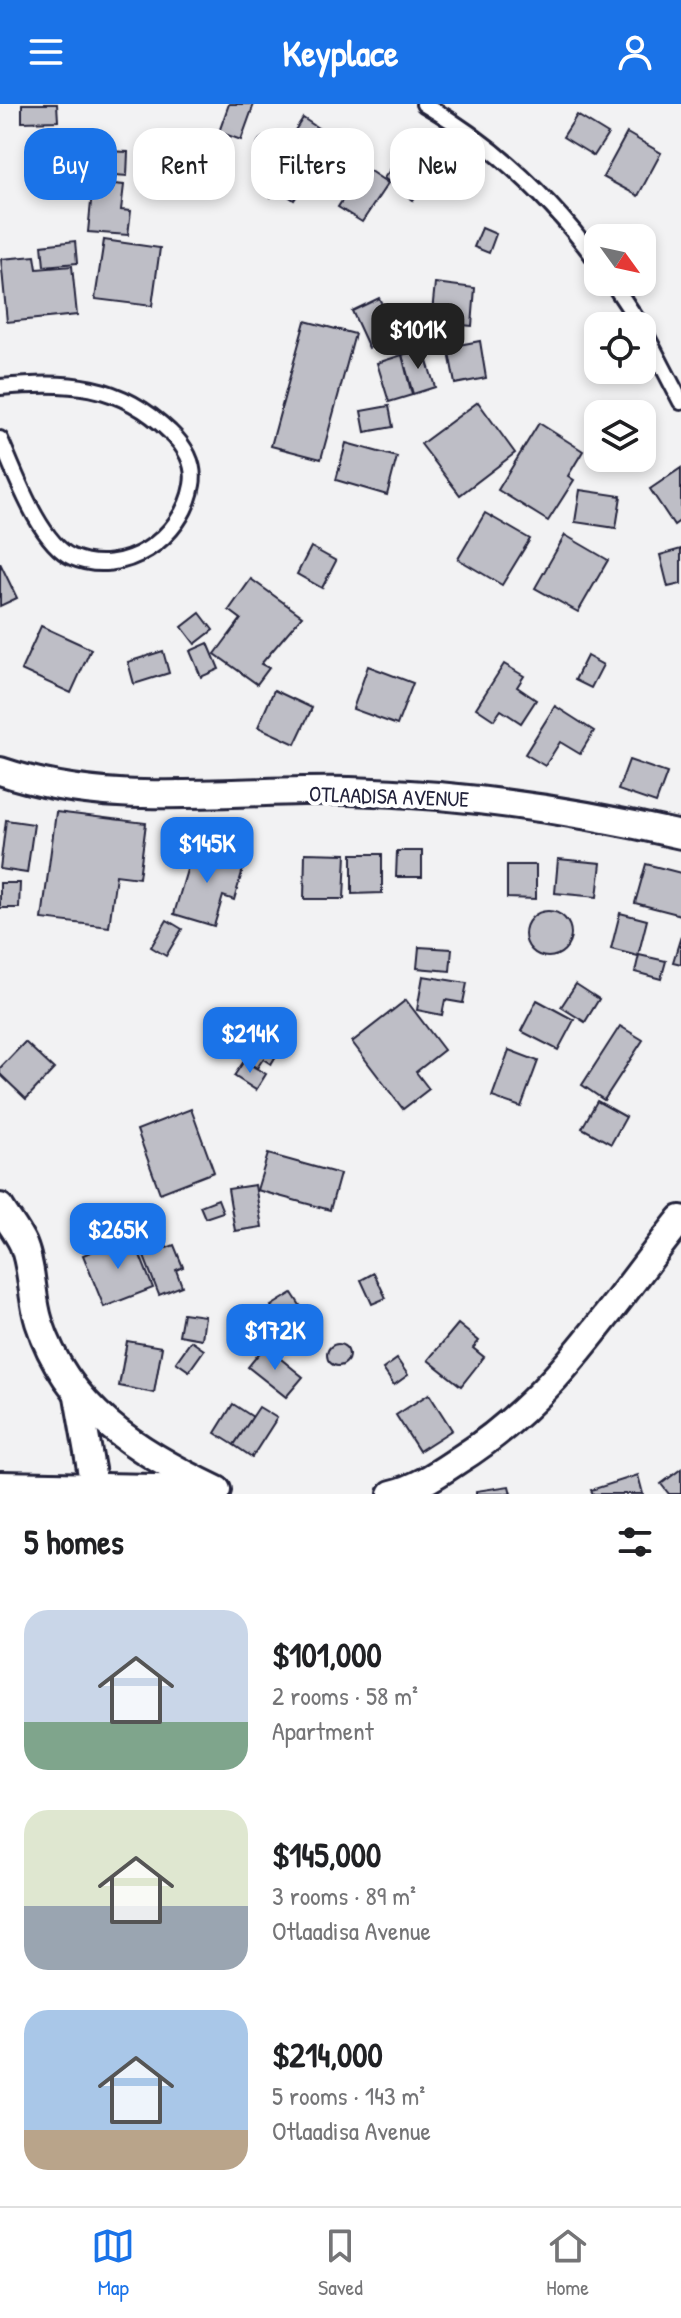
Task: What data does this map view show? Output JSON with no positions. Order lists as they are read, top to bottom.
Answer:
{
  "streets": {
    "street": ["OTLAADISA AVENUE"]
  },
  "north": "bottom right",
  "page": {
    "header": "Keyplace",
    "chip": [
      "Buy",
      "Rent",
      "Filters",
      "New"
    ],
    "price": [
      "$101K",
      "$145K",
      "$214K",
      "$265K",
      "$172K"
    ],
    "heading": "5 homes",
    "list": [
      {
        "name": "$101,000",
        "note": "2 rooms · 58 m² · Apartment"
      },
      {
        "name": "$145,000",
        "note": "3 rooms · 89 m² · Otlaadisa Avenue"
      },
      {
        "name": "$214,000",
        "note": "5 rooms · 143 m² · Otlaadisa Avenue"
      }
    ],
    "tabs": ["Map", "Saved", "Home"]
  }
}
